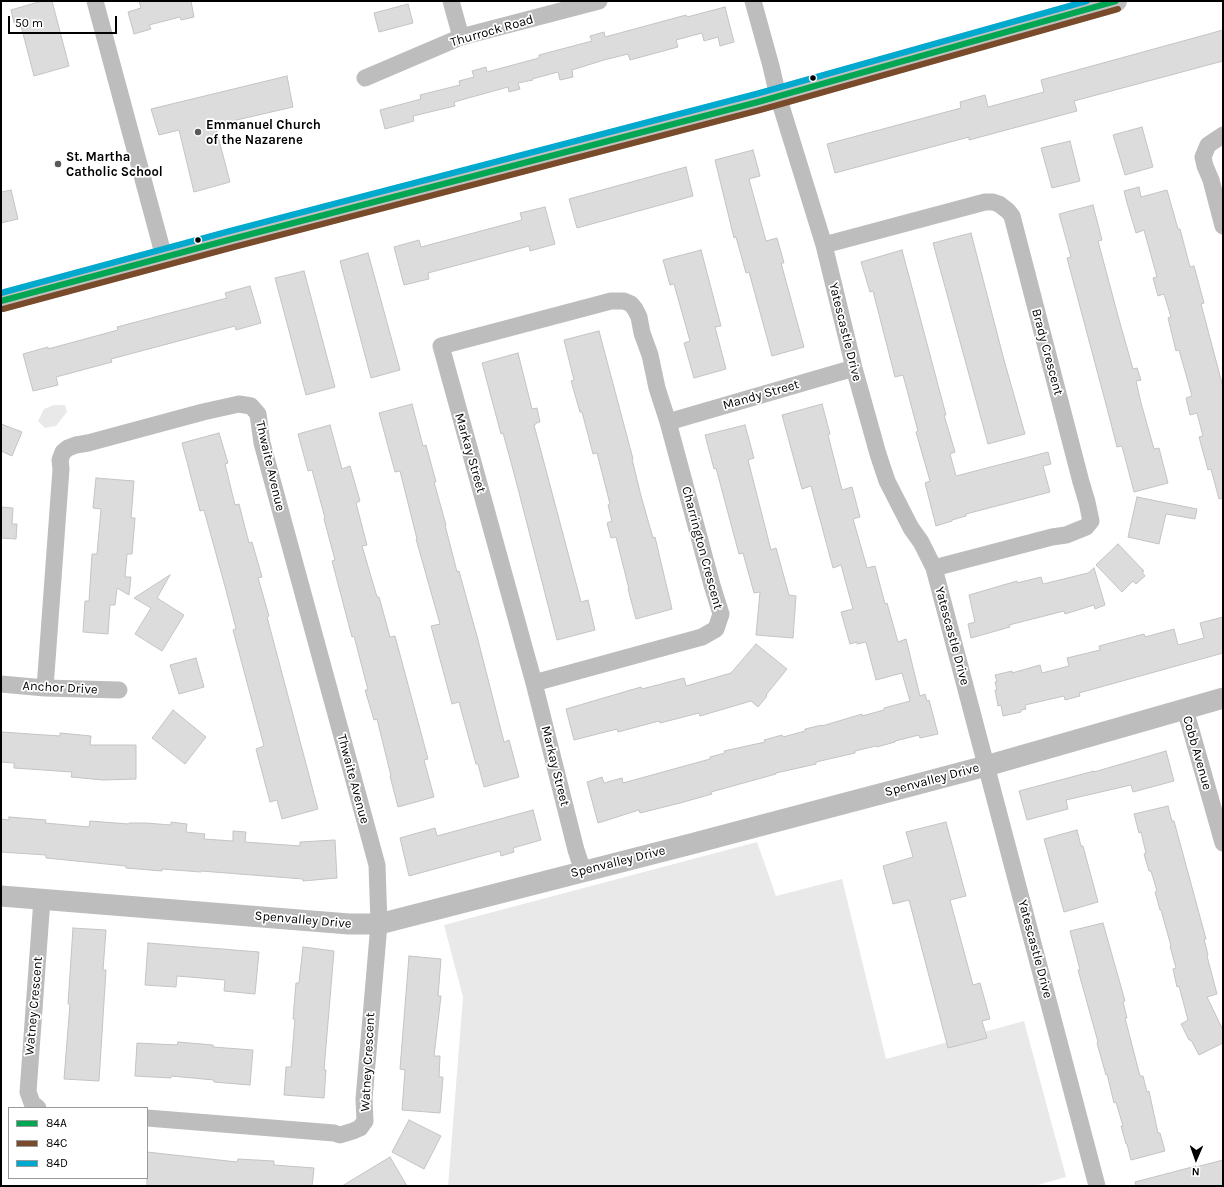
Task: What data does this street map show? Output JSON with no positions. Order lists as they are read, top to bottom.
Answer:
{
  "streets": {
    "street": [
      "Thurrock Road",
      "Yatescastle Drive",
      "Brady Crescent",
      "Mandy Street",
      "Markay Street",
      "Thwaite Avenue",
      "Charrington Crescent",
      "Anchor Drive",
      "Cobb Avenue",
      "Spenvalley Drive",
      "Watney Crescent"
    ]
  },
  "crossings": [
    ["Yatescastle Drive", "Brady Crescent"],
    ["Yatescastle Drive", "Mandy Street"],
    ["Yatescastle Drive", "Spenvalley Drive"],
    ["Mandy Street", "Markay Street"],
    ["Mandy Street", "Charrington Crescent"],
    ["Markay Street", "Charrington Crescent"],
    ["Markay Street", "Spenvalley Drive"],
    ["Thwaite Avenue", "Anchor Drive"],
    ["Thwaite Avenue", "Spenvalley Drive"],
    ["Thwaite Avenue", "Watney Crescent"],
    ["Cobb Avenue", "Spenvalley Drive"],
    ["Spenvalley Drive", "Watney Crescent"]
  ],
  "places": ["Emmanuel Church of the Nazarene", "St. Martha Catholic School"],
  "lines": ["transit line 84A", "transit line 84D", "transit line 84C"],
  "legend": ["84A", "84C", "84D"],
  "scale_bar": "50 m",
  "north": "bottom"
}
